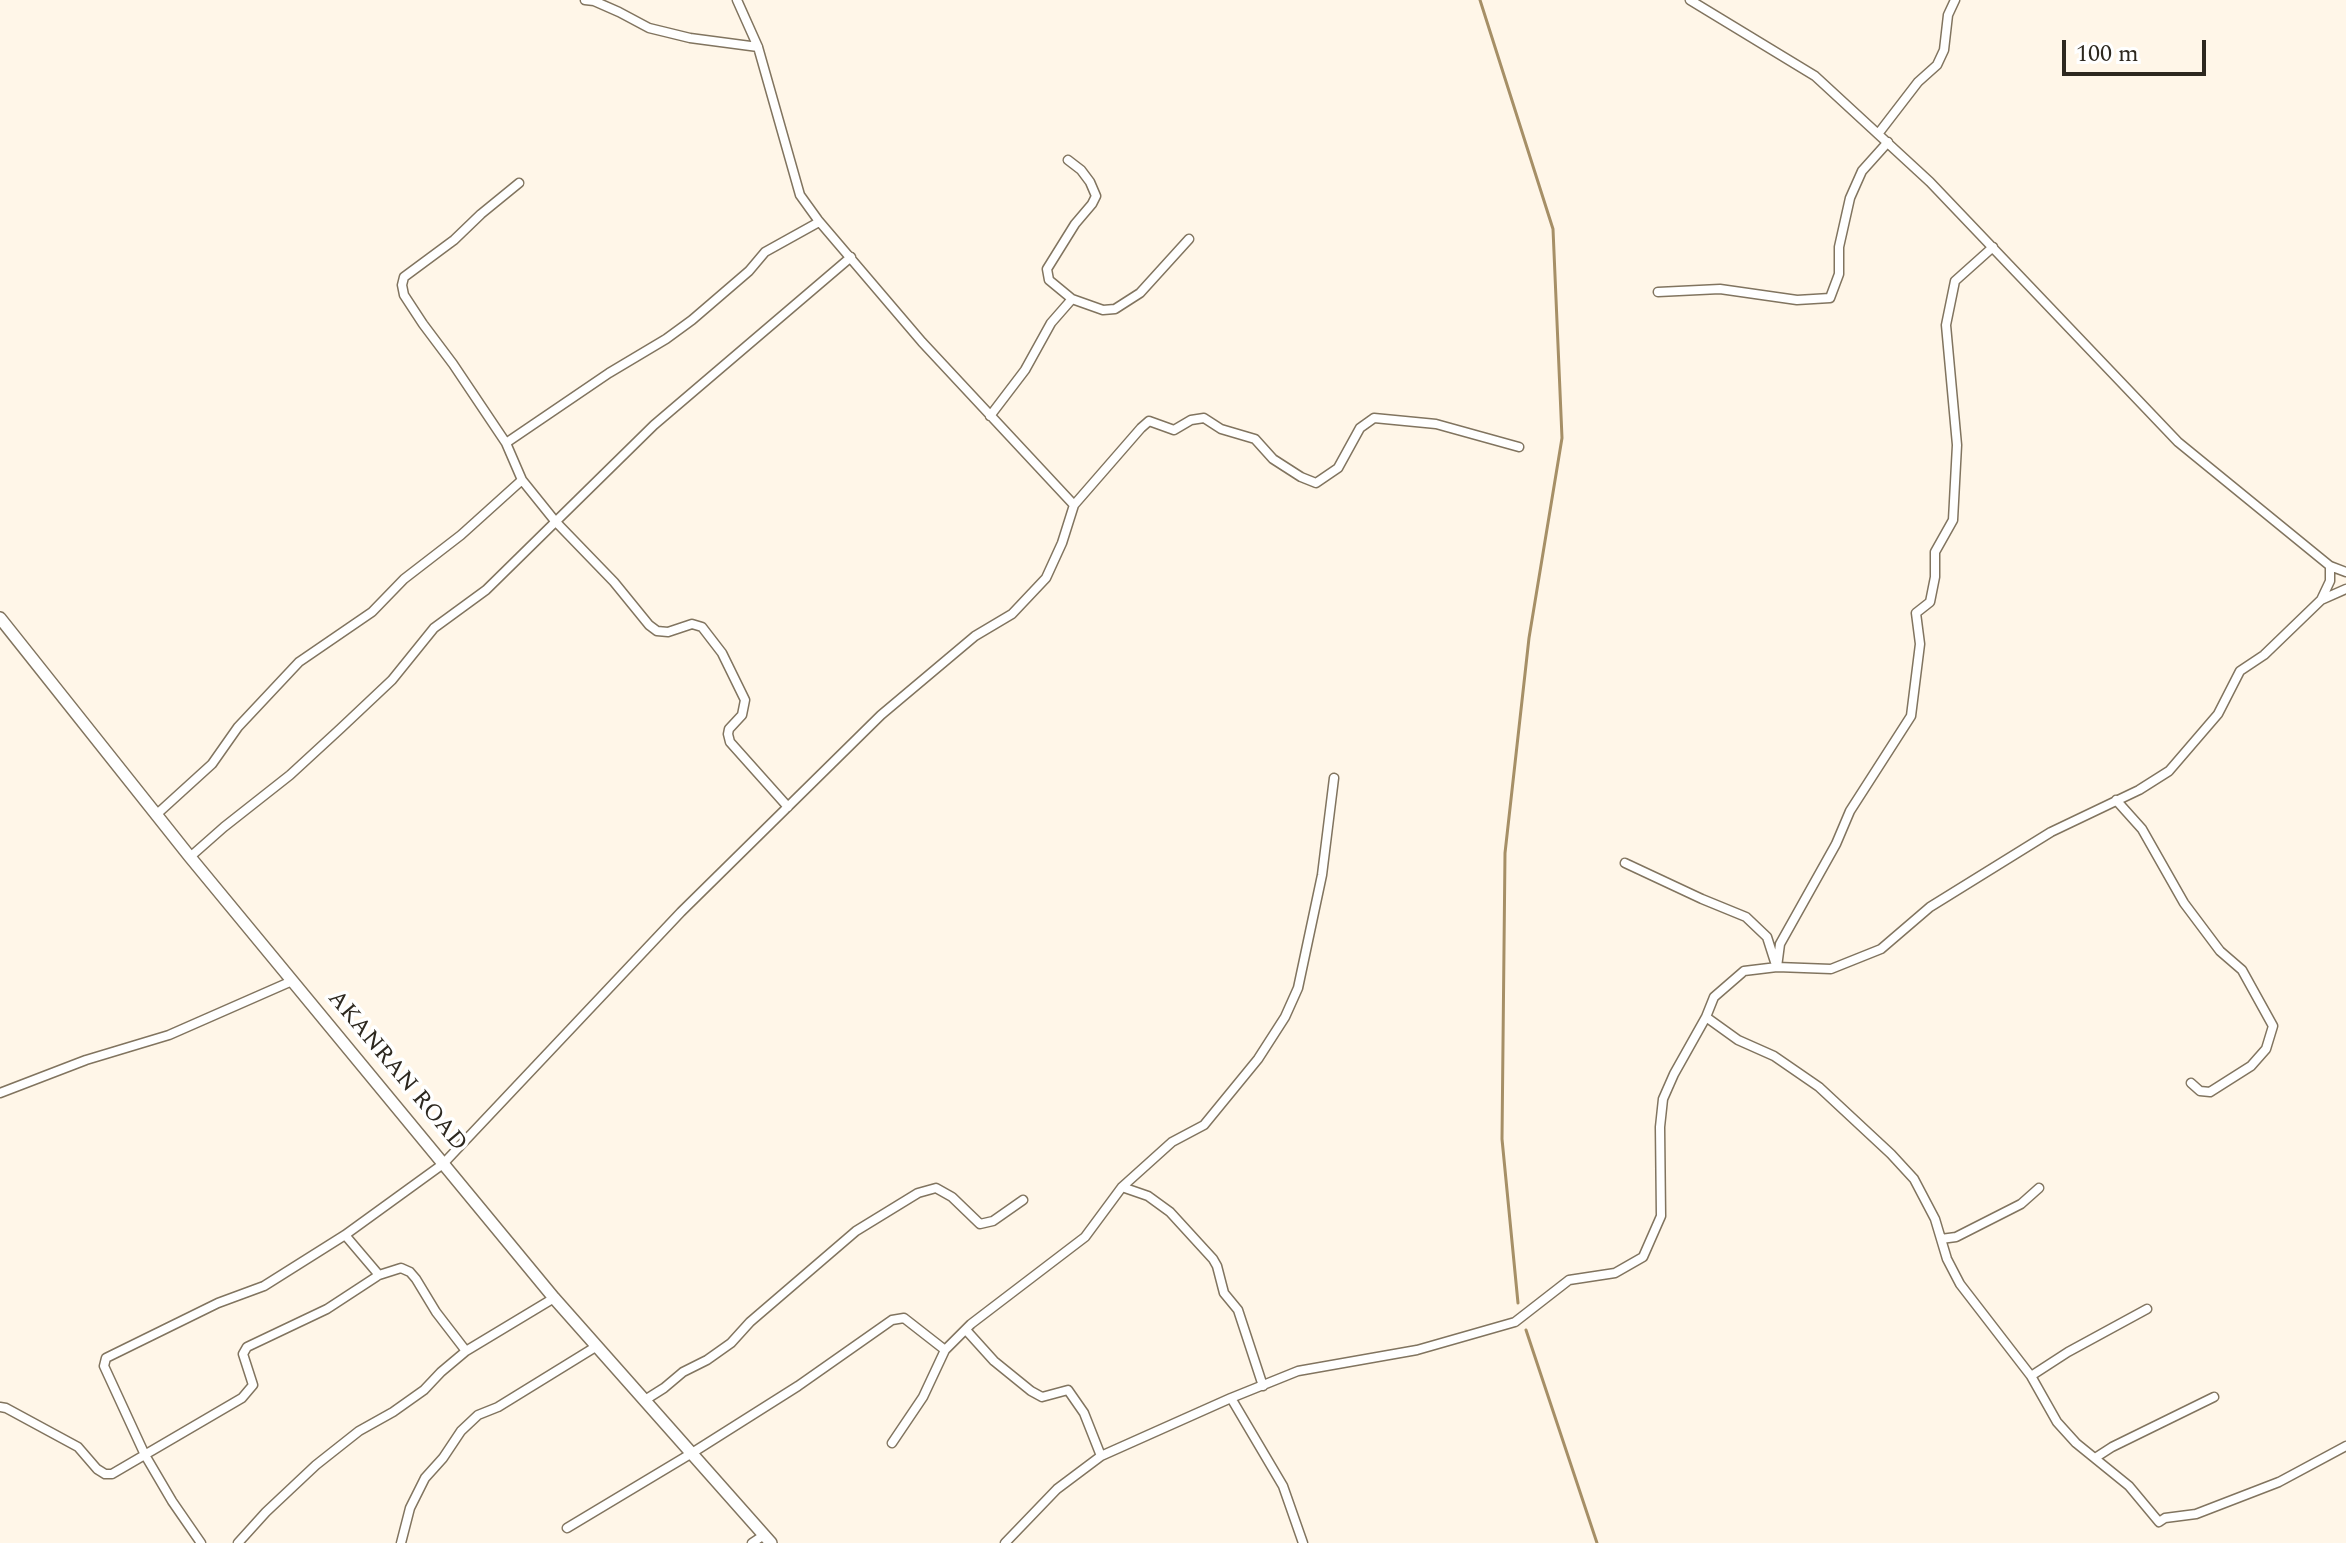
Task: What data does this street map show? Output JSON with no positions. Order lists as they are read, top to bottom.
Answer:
{
  "streets": {
    "main road": ["AKANRAN ROAD"]
  },
  "scale_bar": "100 m"
}
